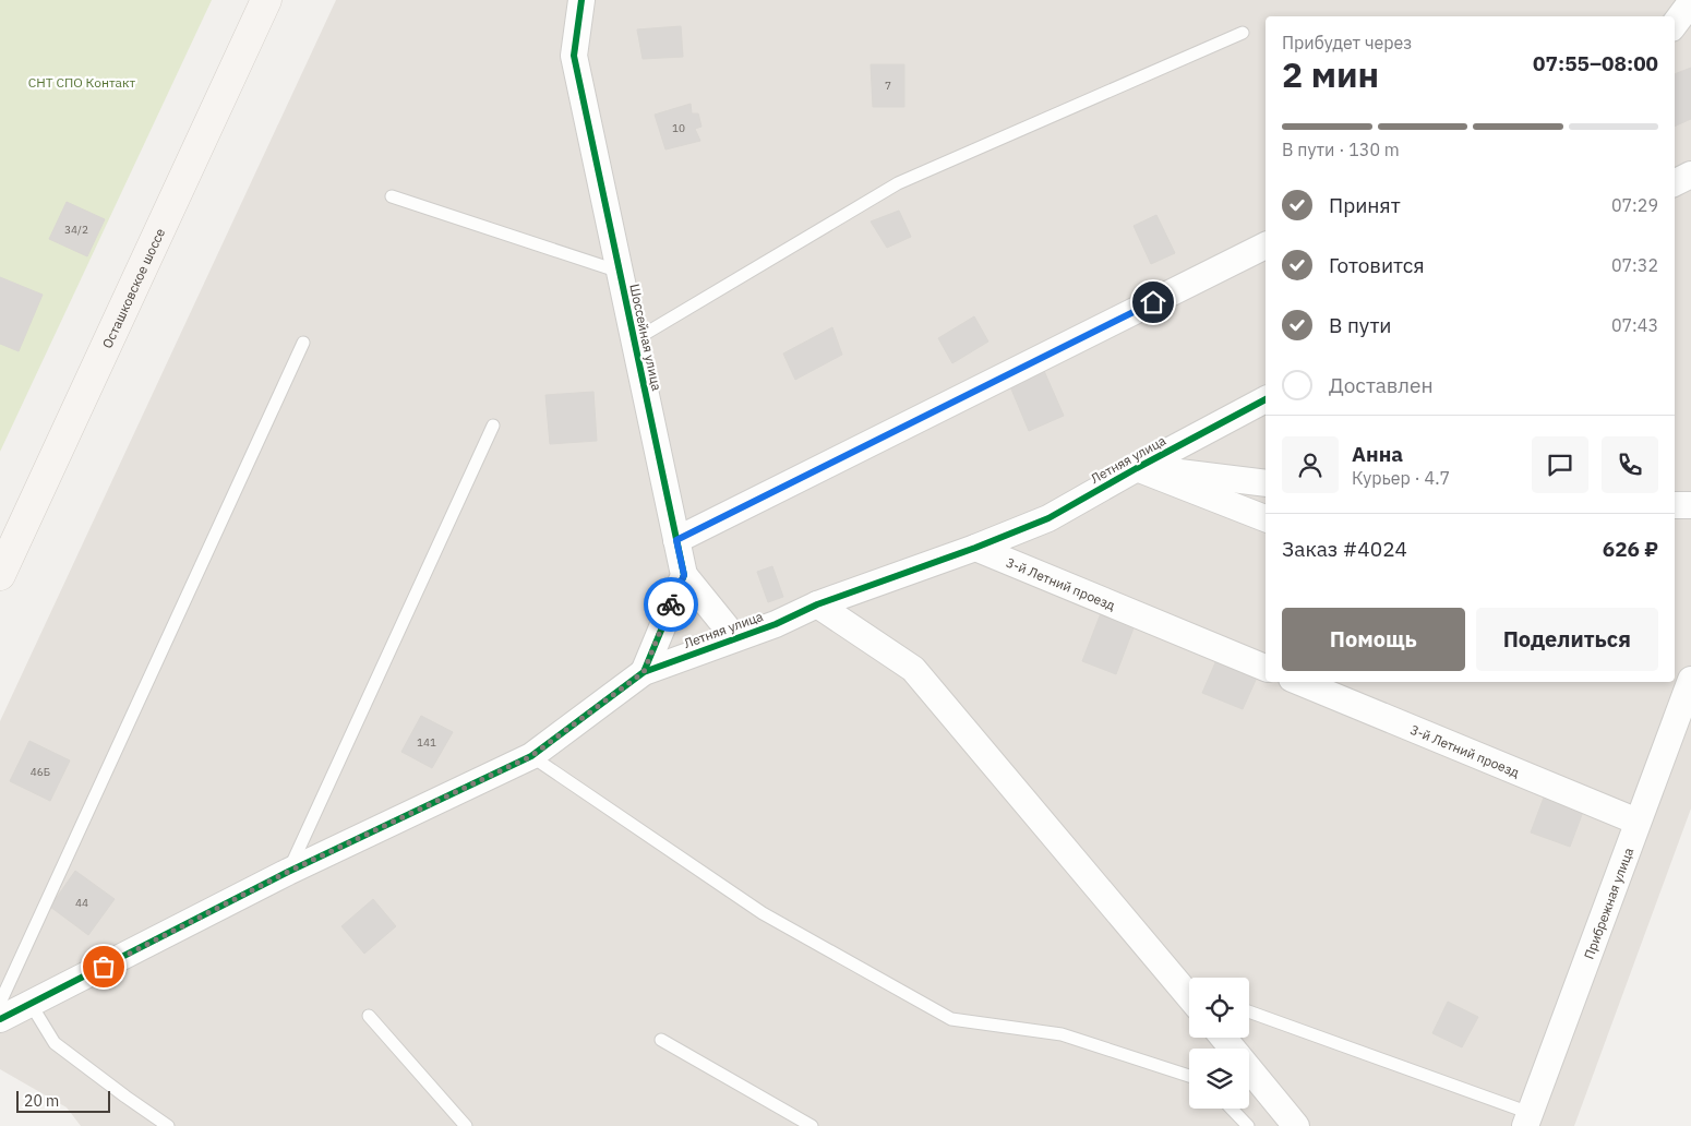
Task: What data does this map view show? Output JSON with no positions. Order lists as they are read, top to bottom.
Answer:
{
  "streets": {
    "main road": ["Осташковское шоссе"],
    "street": [
      "Шоссейная улица",
      "Летняя улица",
      "3-й Летний проезд",
      "Прибрежная улица"
    ]
  },
  "crossings": [
    ["Летняя улица", "3-й Летний проезд"],
    ["3-й Летний проезд", "Прибрежная улица"]
  ],
  "parks": ["СНТ СПО Контакт"],
  "house_numbers": [
    "7",
    "10",
    "34/2",
    "141",
    "46Б",
    "44"
  ],
  "scale_bar": "20 m",
  "page": {
    "heading": ["2 мин", "Прибудет через", "07:55–08:00"],
    "panel": [
      "Анна",
      "Курьер · 4.7",
      "Заказ #4024",
      "626 ₽"
    ],
    "bar": "В пути · 130 m",
    "list": [
      ["Принят", "07:29"],
      ["Готовится", "07:32"],
      ["В пути", "07:43"],
      "Доставлен"
    ],
    "buttons": ["Помощь", "Поделиться"],
    "scale": "20 m"
  }
}
